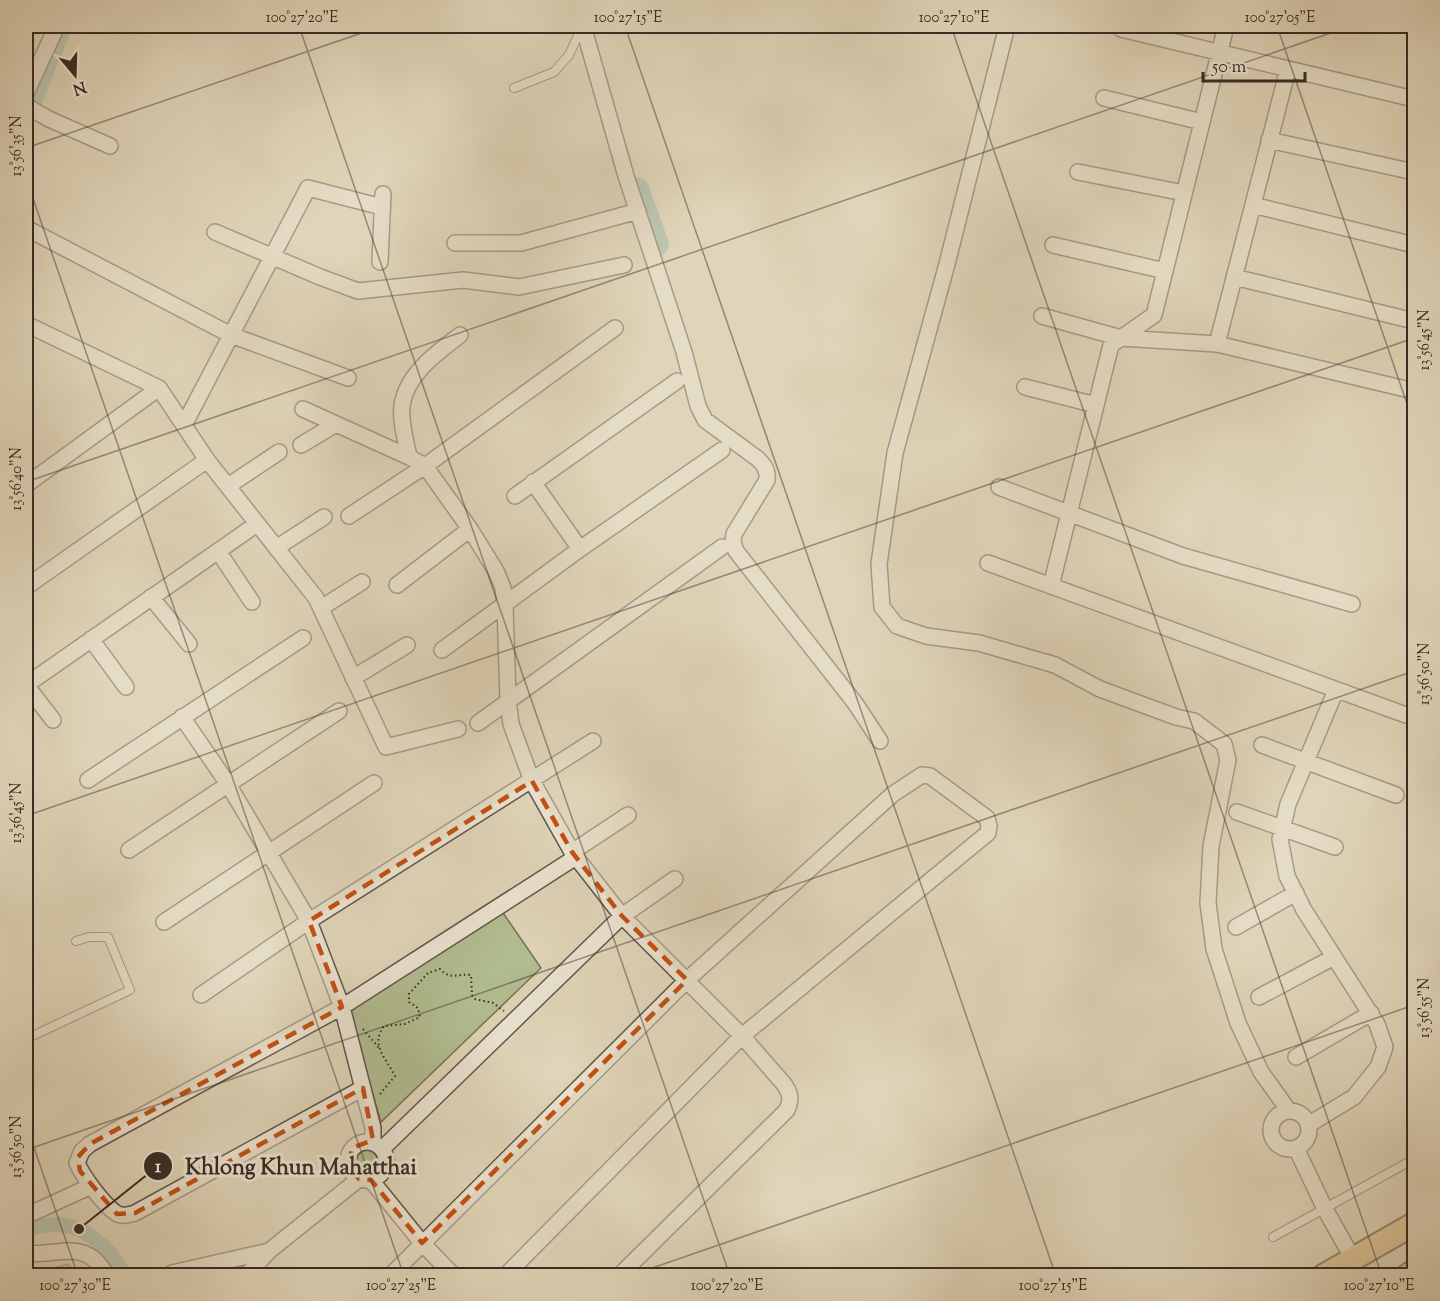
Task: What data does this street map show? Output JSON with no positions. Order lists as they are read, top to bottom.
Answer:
{
  "places": ["Khlong Khun Mahatthai"],
  "scale_bar": "50 m",
  "north": "bottom",
  "coordinates": [
    "100°27'20\"E",
    "100°27'15\"E",
    "100°27'10\"E",
    "100°27'05\"E",
    "13°56'35\"N",
    "13°56'45\"N",
    "13°56'40\"N",
    "13°56'50\"N",
    "13°56'55\"N",
    "100°27'30\"E",
    "100°27'25\"E"
  ]
}
